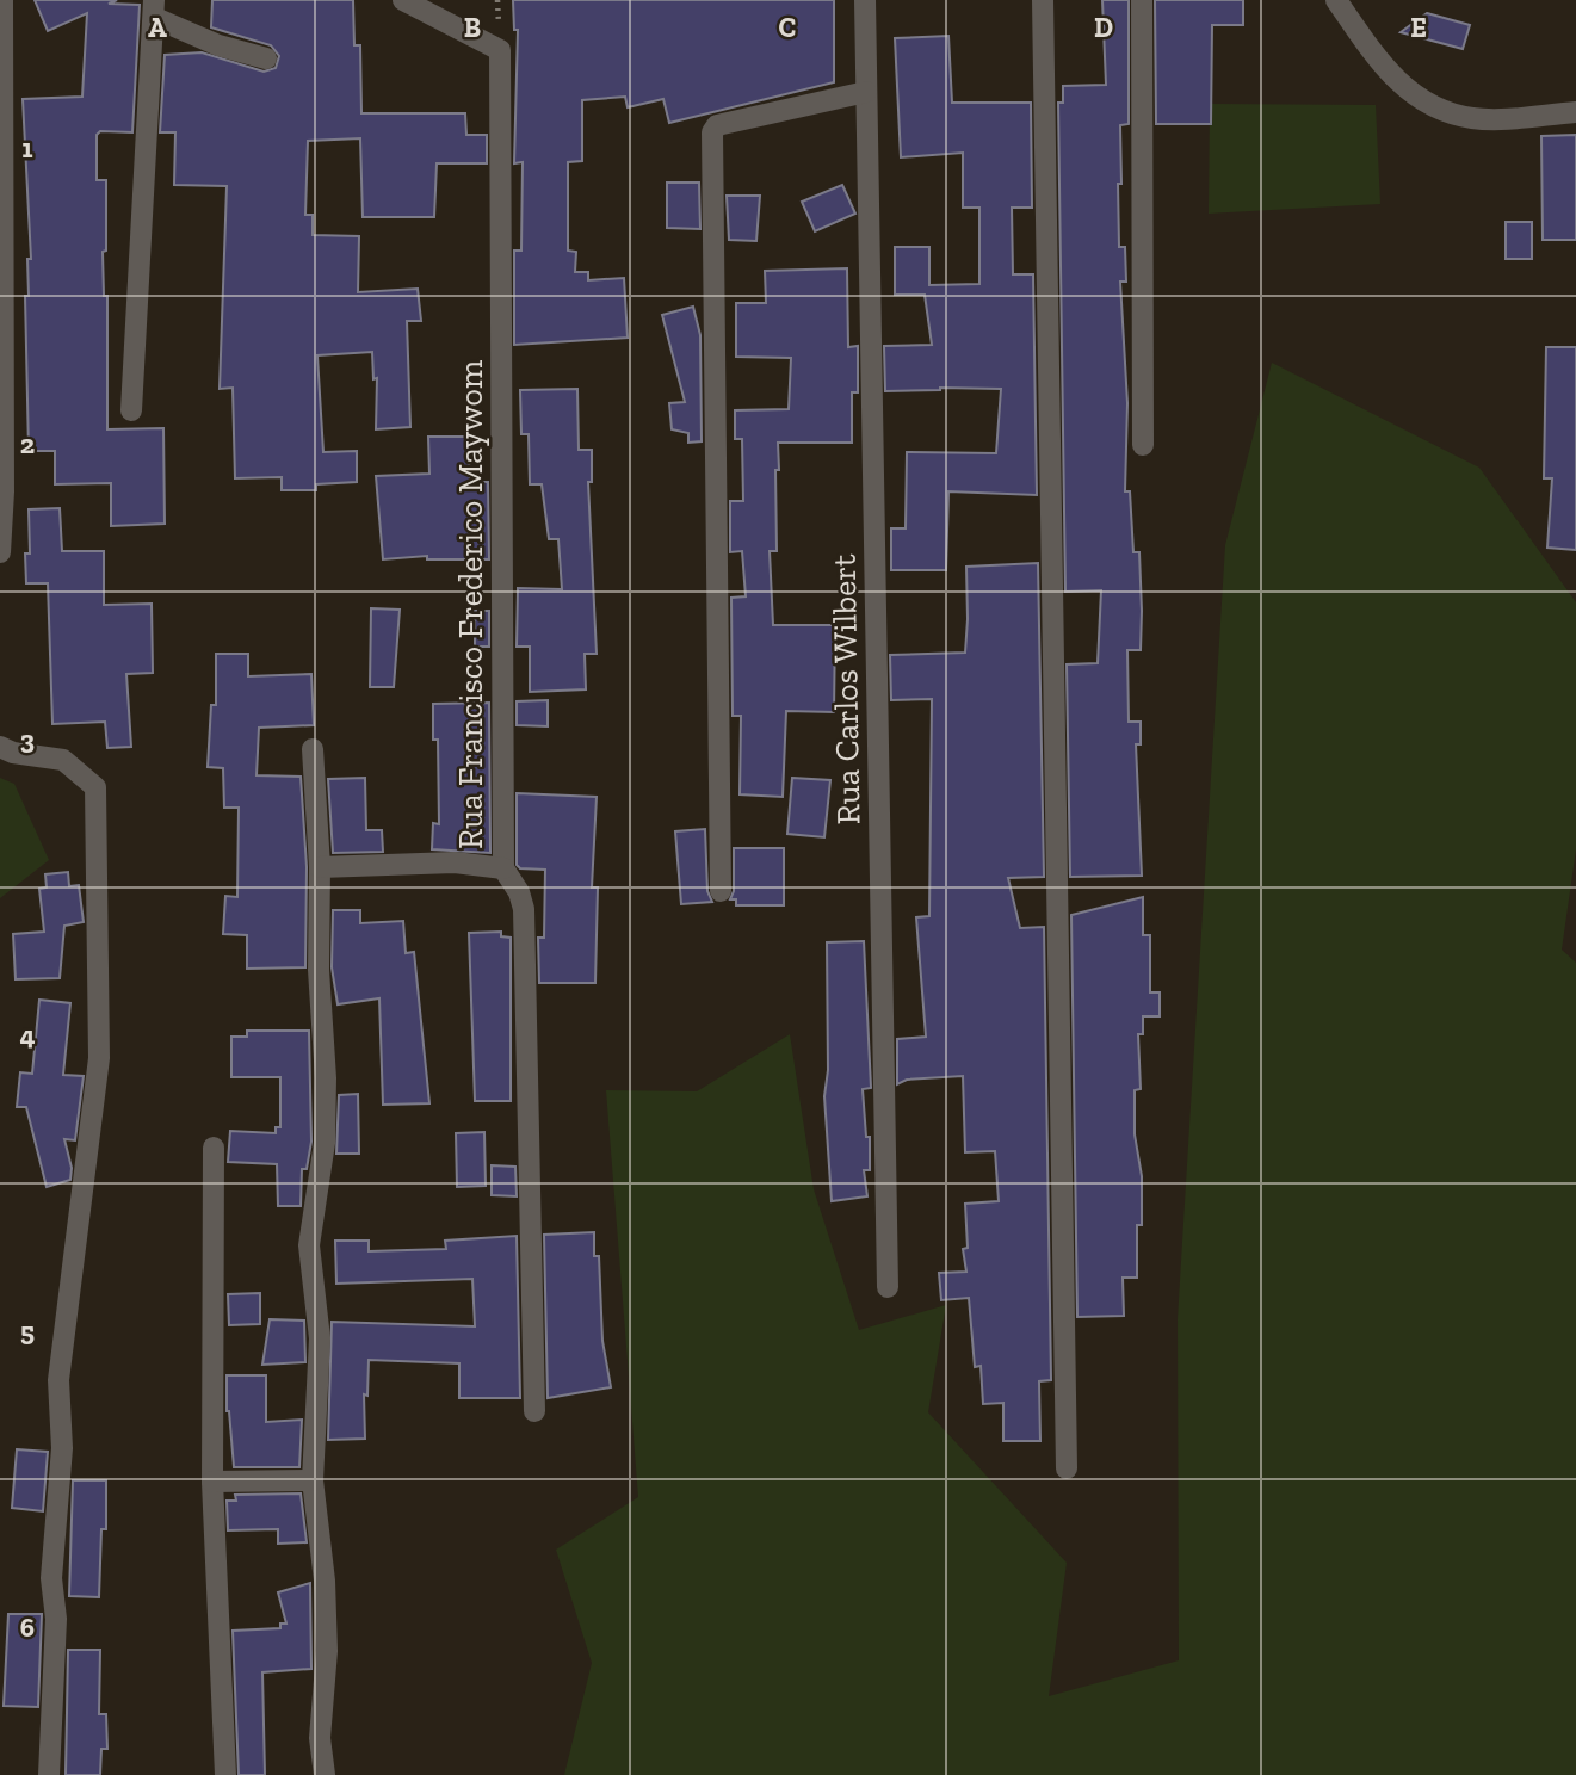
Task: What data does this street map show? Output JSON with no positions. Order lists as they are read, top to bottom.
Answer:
{
  "streets": {
    "street": ["Rua Francisco Frederico Maywom", "Rua Carlos Wilbert"]
  },
  "grid": {
    "columns": [
      "A",
      "B",
      "C",
      "D",
      "E"
    ],
    "rows": [
      "1",
      "2",
      "3",
      "4",
      "5",
      "6"
    ]
  }
}
